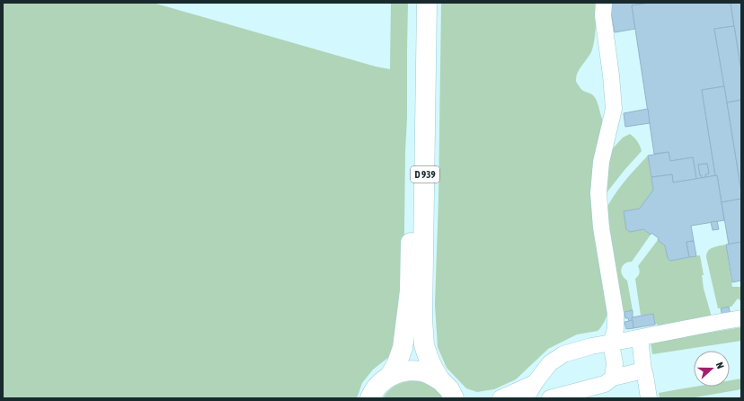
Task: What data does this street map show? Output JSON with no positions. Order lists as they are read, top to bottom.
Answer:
{
  "streets": {
    "main road": ["D 939"]
  },
  "north": "right"
}
